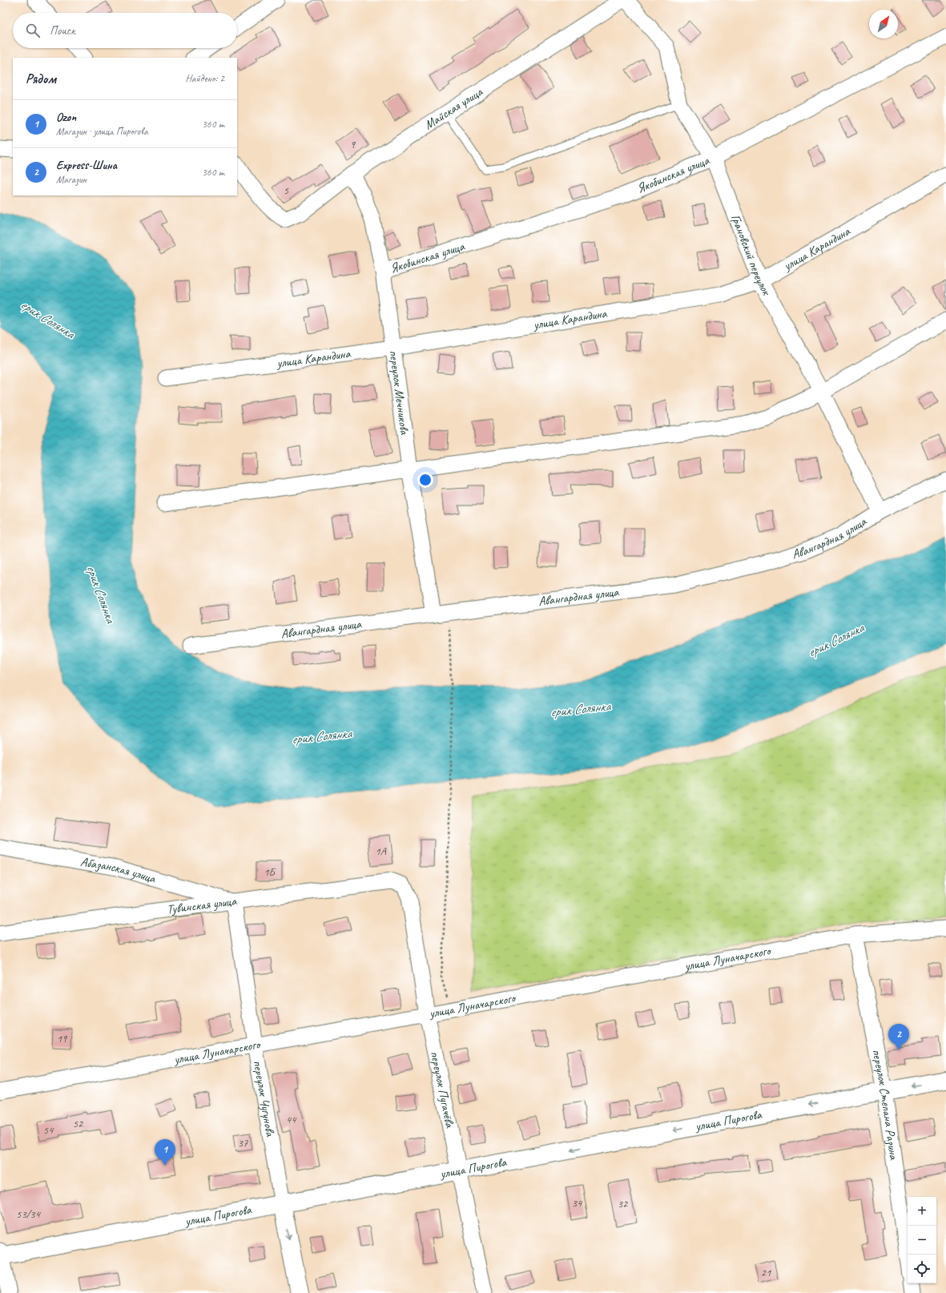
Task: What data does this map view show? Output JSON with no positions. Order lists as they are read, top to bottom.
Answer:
{
  "streets": {
    "main road": ["переулок Чугунова", "улица Пирогова"],
    "street": [
      "Майская улица",
      "Якобинская улица",
      "улица Карандина",
      "Грановский переулок",
      "переулок Мечникова",
      "Авангардная улица",
      "Абазанская улица",
      "Тувинская улица",
      "улица Луначарского",
      "переулок Пугачёва",
      "переулок Степана Разина"
    ]
  },
  "crossings": [
    ["Майская улица", "переулок Мечникова"],
    ["Якобинская улица", "Грановский переулок"],
    ["Якобинская улица", "переулок Мечникова"],
    ["улица Карандина", "Грановский переулок"],
    ["улица Карандина", "переулок Мечникова"],
    ["Грановский переулок", "Авангардная улица"],
    ["переулок Мечникова", "Авангардная улица"],
    ["Абазанская улица", "Тувинская улица"],
    ["Абазанская улица", "переулок Чугунова"],
    ["Тувинская улица", "переулок Пугачёва"],
    ["Тувинская улица", "переулок Чугунова"],
    ["улица Луначарского", "переулок Пугачёва"],
    ["улица Луначарского", "переулок Чугунова"],
    ["улица Луначарского", "переулок Степана Разина"],
    ["переулок Пугачёва", "улица Пирогова"],
    ["переулок Чугунова", "улица Пирогова"],
    ["переулок Степана Разина", "улица Пирогова"]
  ],
  "one_way": ["улица Пирогова"],
  "water": ["ерик Солянка"],
  "house_numbers": [
    "9",
    "5",
    "1А",
    "1Б",
    "19",
    "44",
    "52",
    "54",
    "37",
    "34",
    "32",
    "53/34",
    "21"
  ],
  "north": "top right",
  "page": {
    "search": "Поиск",
    "heading": ["Рядом", "Найдено: 2"],
    "list": [
      {
        "mark": "1",
        "name": "Ozon",
        "note": "Магазин · улица Пирогова",
        "value": "360 m"
      },
      {
        "mark": "2",
        "name": "Express-Шина",
        "note": "Магазин",
        "value": "360 m"
      }
    ],
    "pins": ["2", "1"],
    "map_buttons": ["+", "−"]
  }
}
